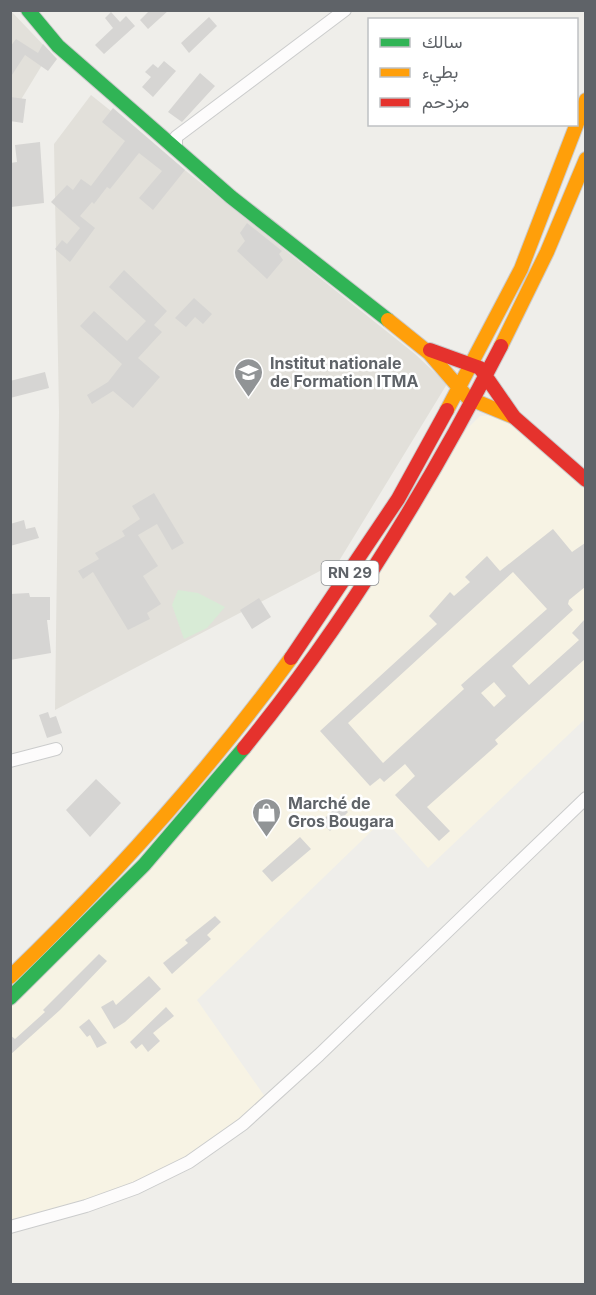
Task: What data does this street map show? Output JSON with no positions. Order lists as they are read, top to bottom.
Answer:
{
  "streets": {
    "main road": ["RN 29"]
  },
  "places": {
    "school or university": ["Institut nationale de Formation ITMA"],
    "shop": ["Marché de Gros Bougara"]
  },
  "legend": ["سالك", "بطيء", "مزدحم"]
}
